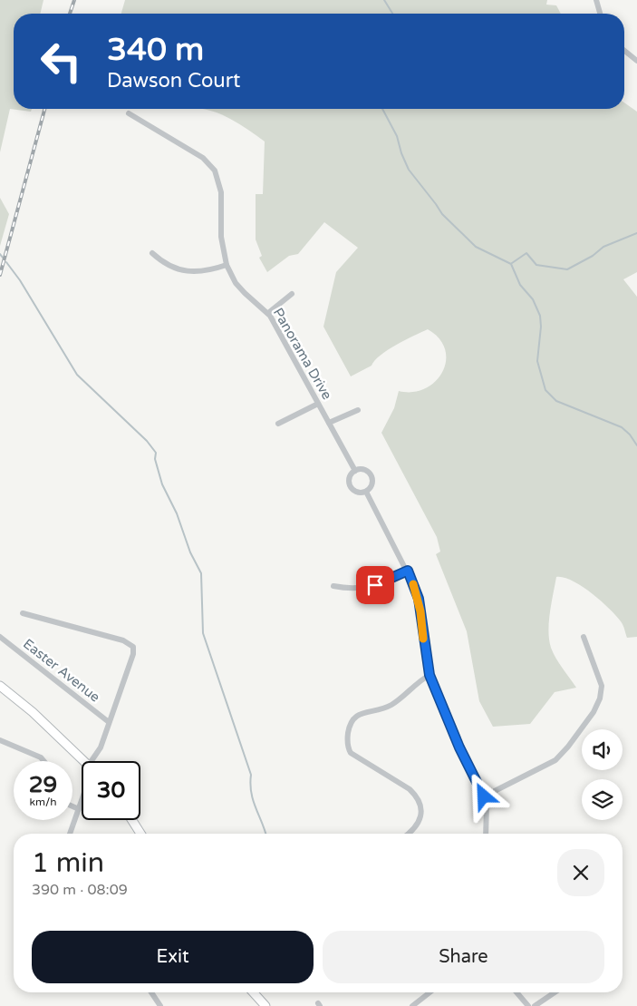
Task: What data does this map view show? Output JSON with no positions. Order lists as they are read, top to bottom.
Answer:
{
  "streets": {
    "street": ["Panorama Drive", "Easter Avenue"]
  },
  "page": {
    "turn": ["340 m", "Dawson Court"],
    "speed": "29 km/h",
    "limit": "30",
    "heading": ["1 min", "390 m · 08:09"],
    "buttons": ["Exit", "Share"]
  }
}
